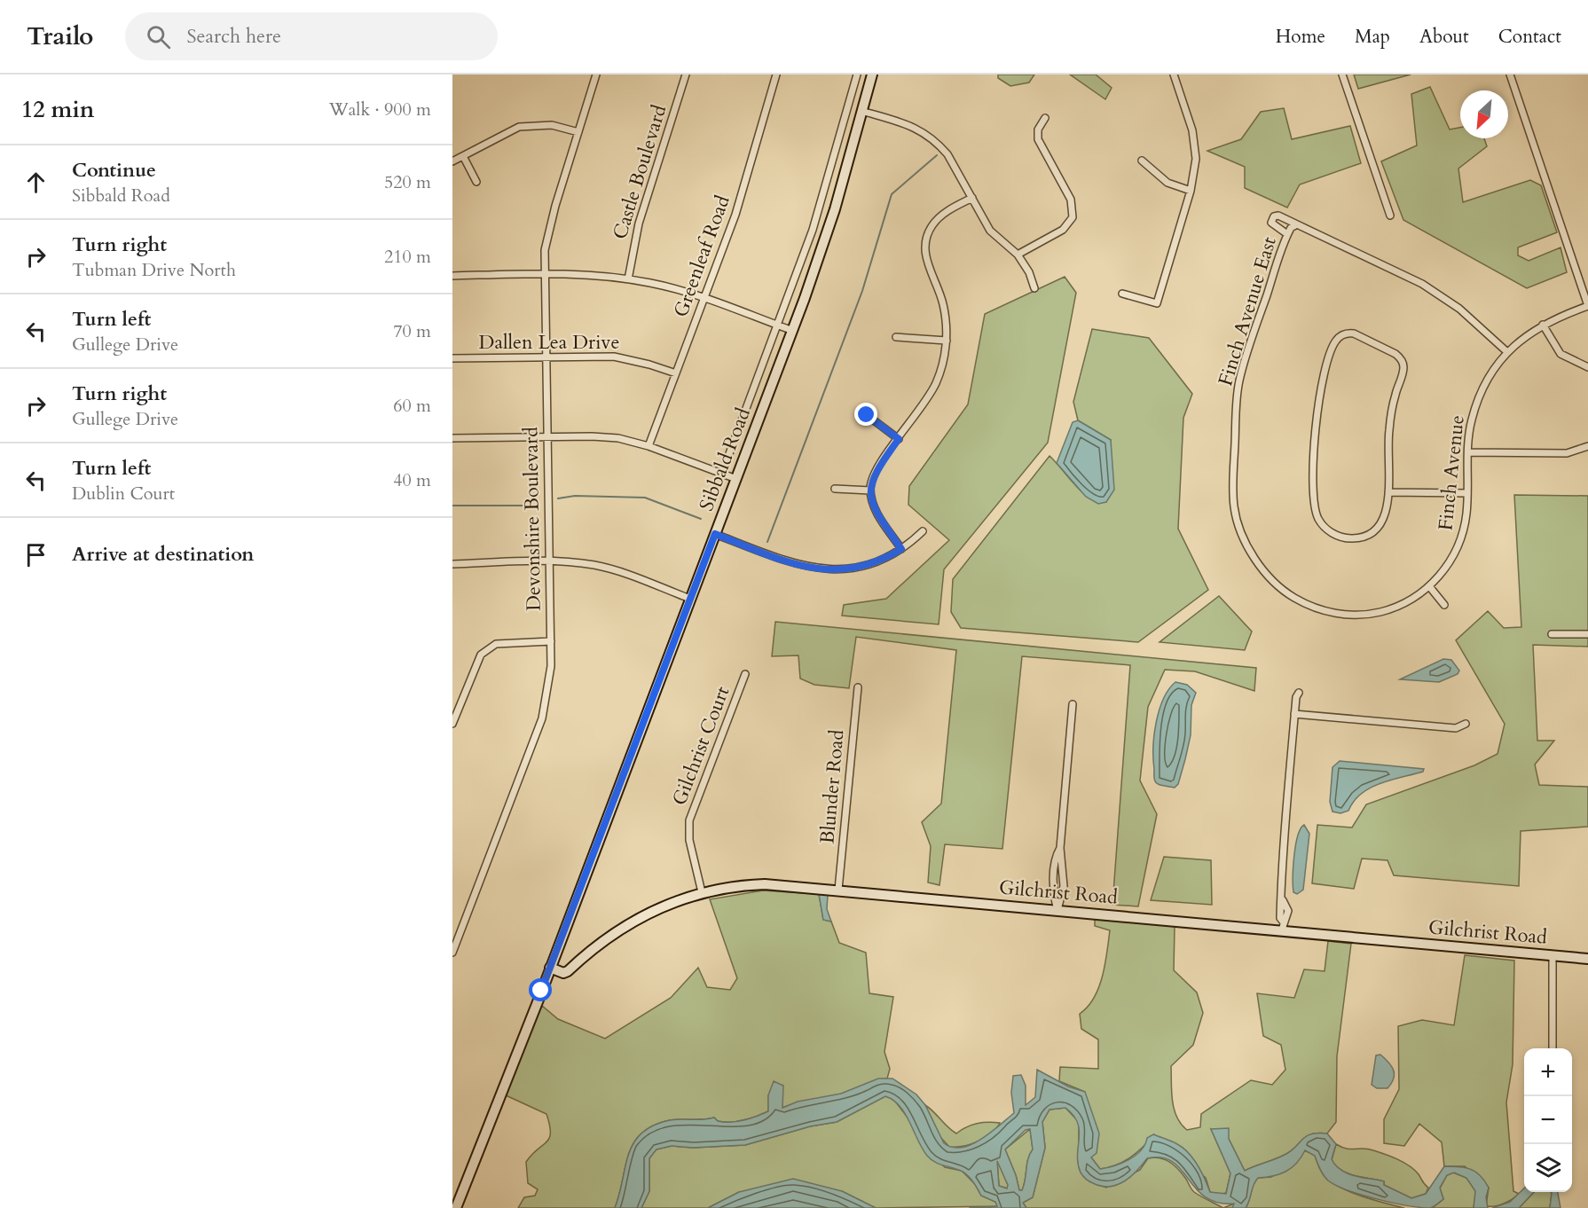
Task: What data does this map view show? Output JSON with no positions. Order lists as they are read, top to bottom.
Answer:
{
  "streets": {
    "street": [
      "Castle Boulevard",
      "Greenleaf Road",
      "Finch Avenue East",
      "Dallen Lea Drive",
      "Sibbald Road",
      "Finch Avenue",
      "Devonshire Boulevard",
      "Gilchrist Court",
      "Blunder Road",
      "Gilchrist Road"
    ]
  },
  "crossings": [
    ["Greenleaf Road", "Dallen Lea Drive"],
    ["Finch Avenue East", "Finch Avenue"],
    ["Dallen Lea Drive", "Devonshire Boulevard"],
    ["Sibbald Road", "Gilchrist Road"],
    ["Gilchrist Court", "Gilchrist Road"],
    ["Blunder Road", "Gilchrist Road"]
  ],
  "north": "bottom left",
  "page": {
    "header": "Trailo",
    "search": "Search here",
    "nav": [
      "Home",
      "Map",
      "About",
      "Contact"
    ],
    "heading": ["12 min", "Walk · 900 m"],
    "list": [
      ["Continue", "Sibbald Road", "520 m"],
      ["Turn right", "Tubman Drive North", "210 m"],
      ["Turn left", "Gullege Drive", "70 m"],
      ["Turn right", "Gullege Drive", "60 m"],
      ["Turn left", "Dublin Court", "40 m"],
      "Arrive at destination"
    ],
    "map_buttons": ["+", "−"]
  }
}
